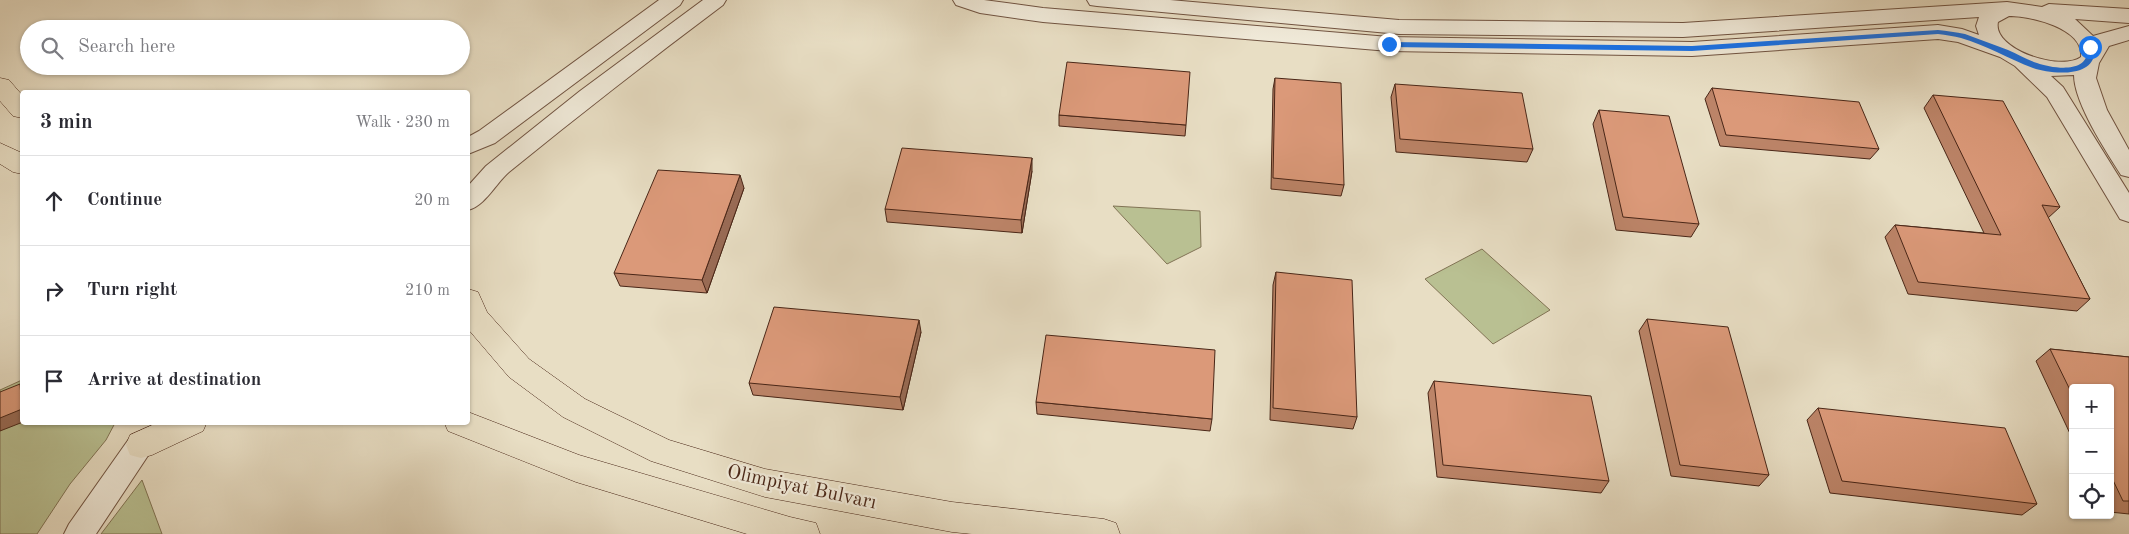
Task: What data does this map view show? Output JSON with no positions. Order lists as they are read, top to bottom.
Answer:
{
  "streets": {
    "main road": ["Olimpiyat Bulvarı"]
  },
  "page": {
    "search": "Search here",
    "heading": ["3 min", "Walk · 230 m"],
    "list": [
      ["Continue", "20 m"],
      ["Turn right", "210 m"],
      "Arrive at destination"
    ],
    "map_buttons": ["+", "−"]
  }
}
